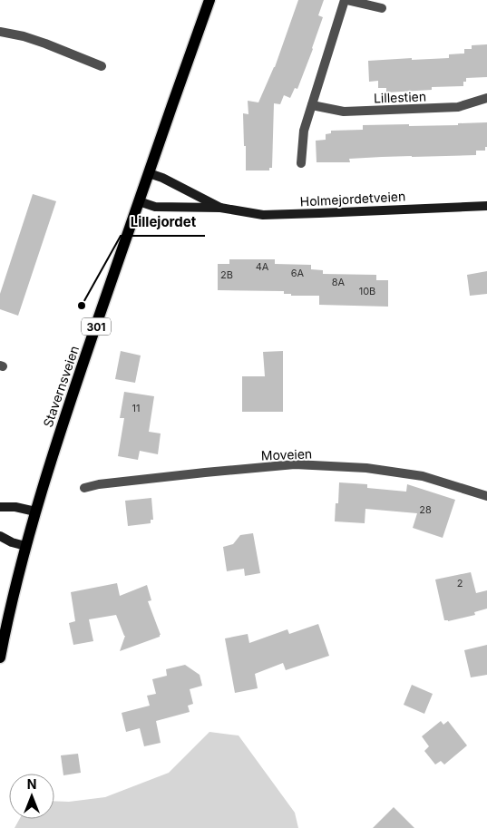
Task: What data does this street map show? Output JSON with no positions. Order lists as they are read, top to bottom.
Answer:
{
  "streets": {
    "main road": ["301", "Stavernsveien"],
    "street": ["Lillestien", "Holmejordetveien", "Moveien"]
  },
  "crossings": [
    ["Holmejordetveien", "Stavernsveien"]
  ],
  "places": ["Lillejordet"],
  "house_numbers": [
    "4A",
    "6A",
    "2B",
    "8A",
    "10B",
    "11",
    "28",
    "2"
  ],
  "north": "top"
}
